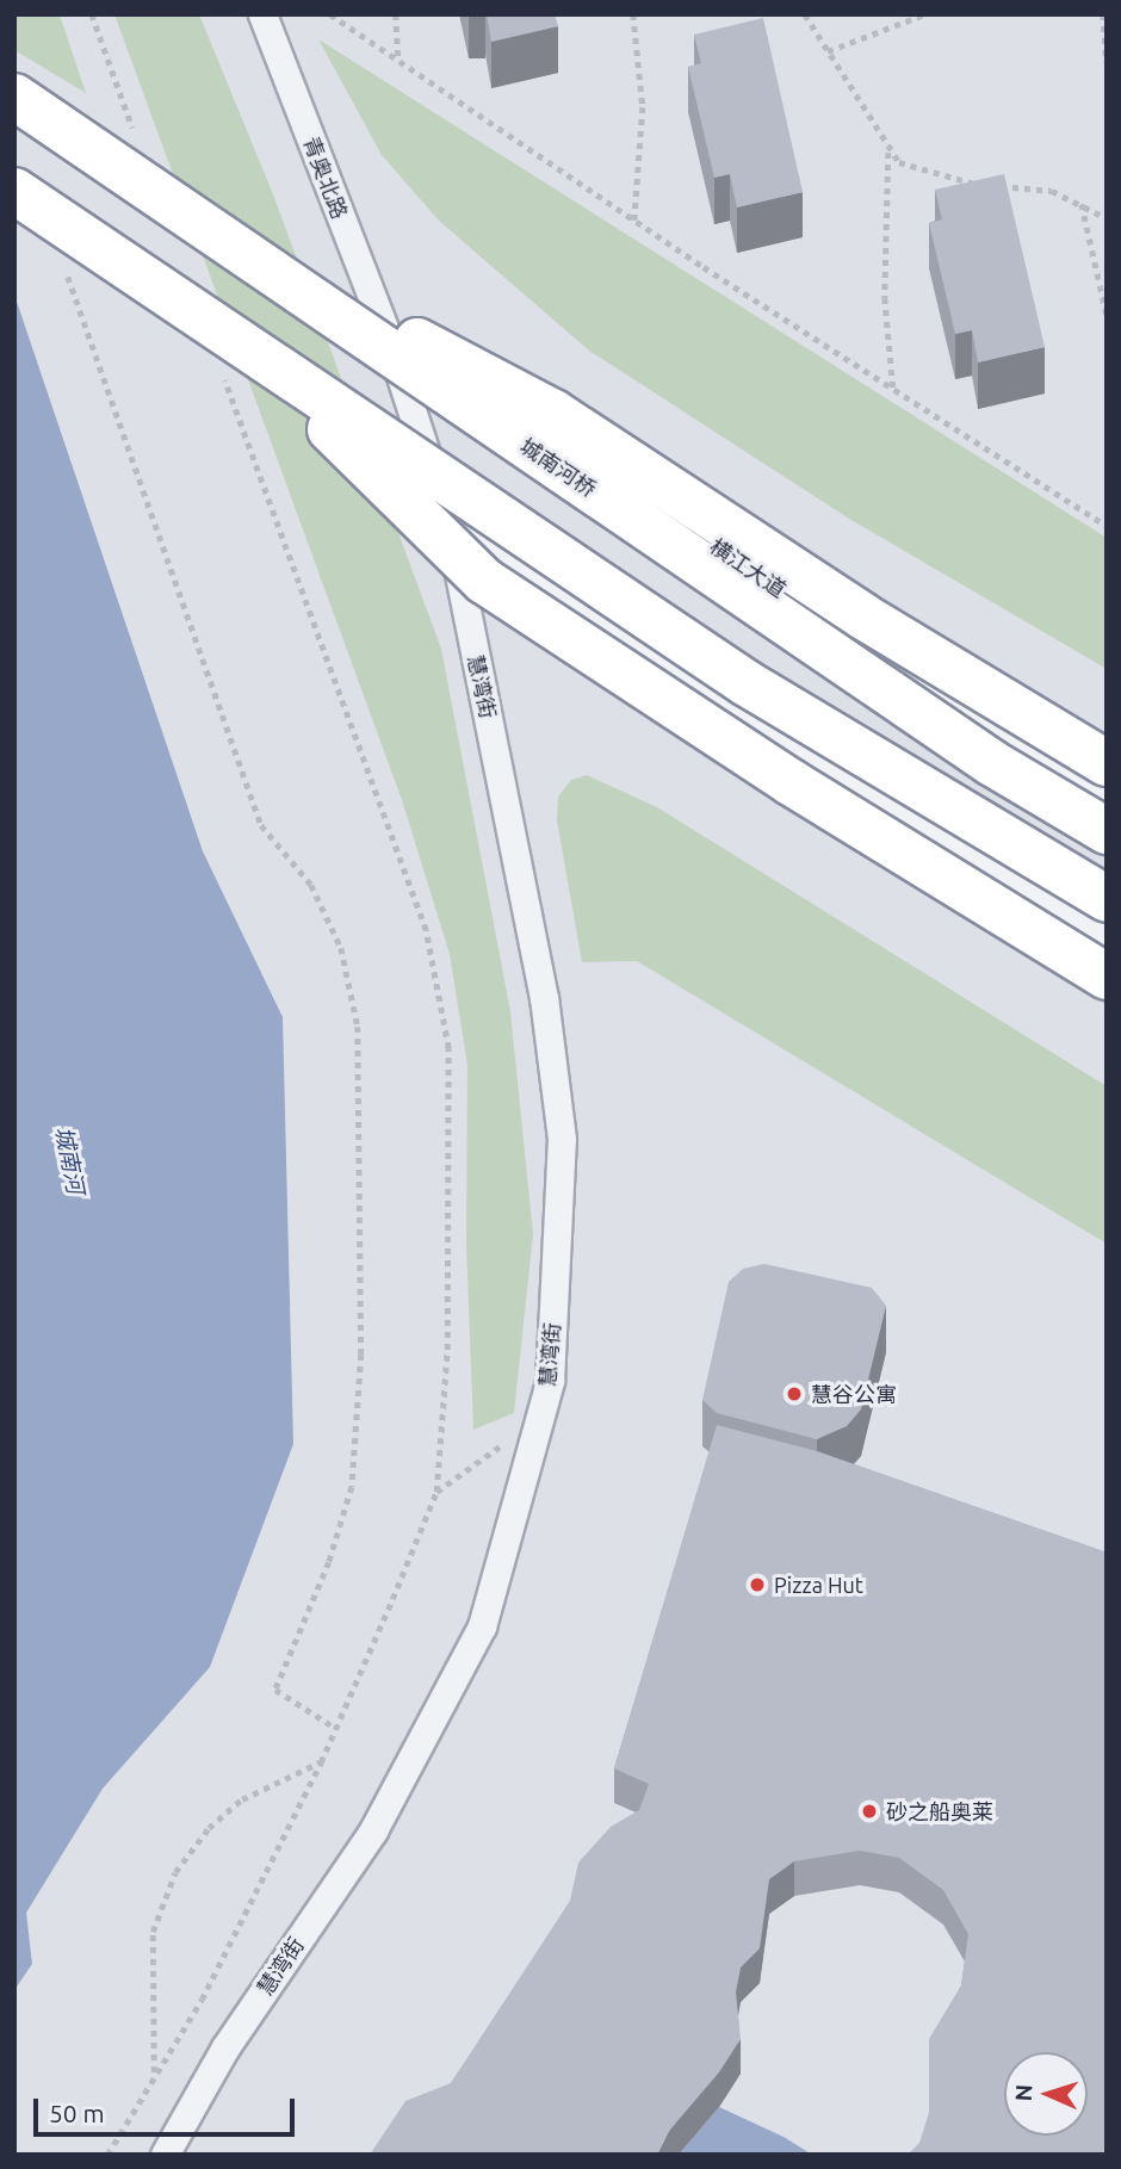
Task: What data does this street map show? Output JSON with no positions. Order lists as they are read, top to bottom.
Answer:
{
  "streets": {
    "highway": ["城南河桥"],
    "street": ["青奥北路", "横江大道", "慧湾街"]
  },
  "crossings": [
    ["青奥北路", "横江大道"],
    ["青奥北路", "慧湾街"]
  ],
  "water": ["城南河"],
  "places": ["慧谷公寓", "Pizza Hut", "砂之船奥莱"],
  "scale_bar": "50 m",
  "north": "left"
}
